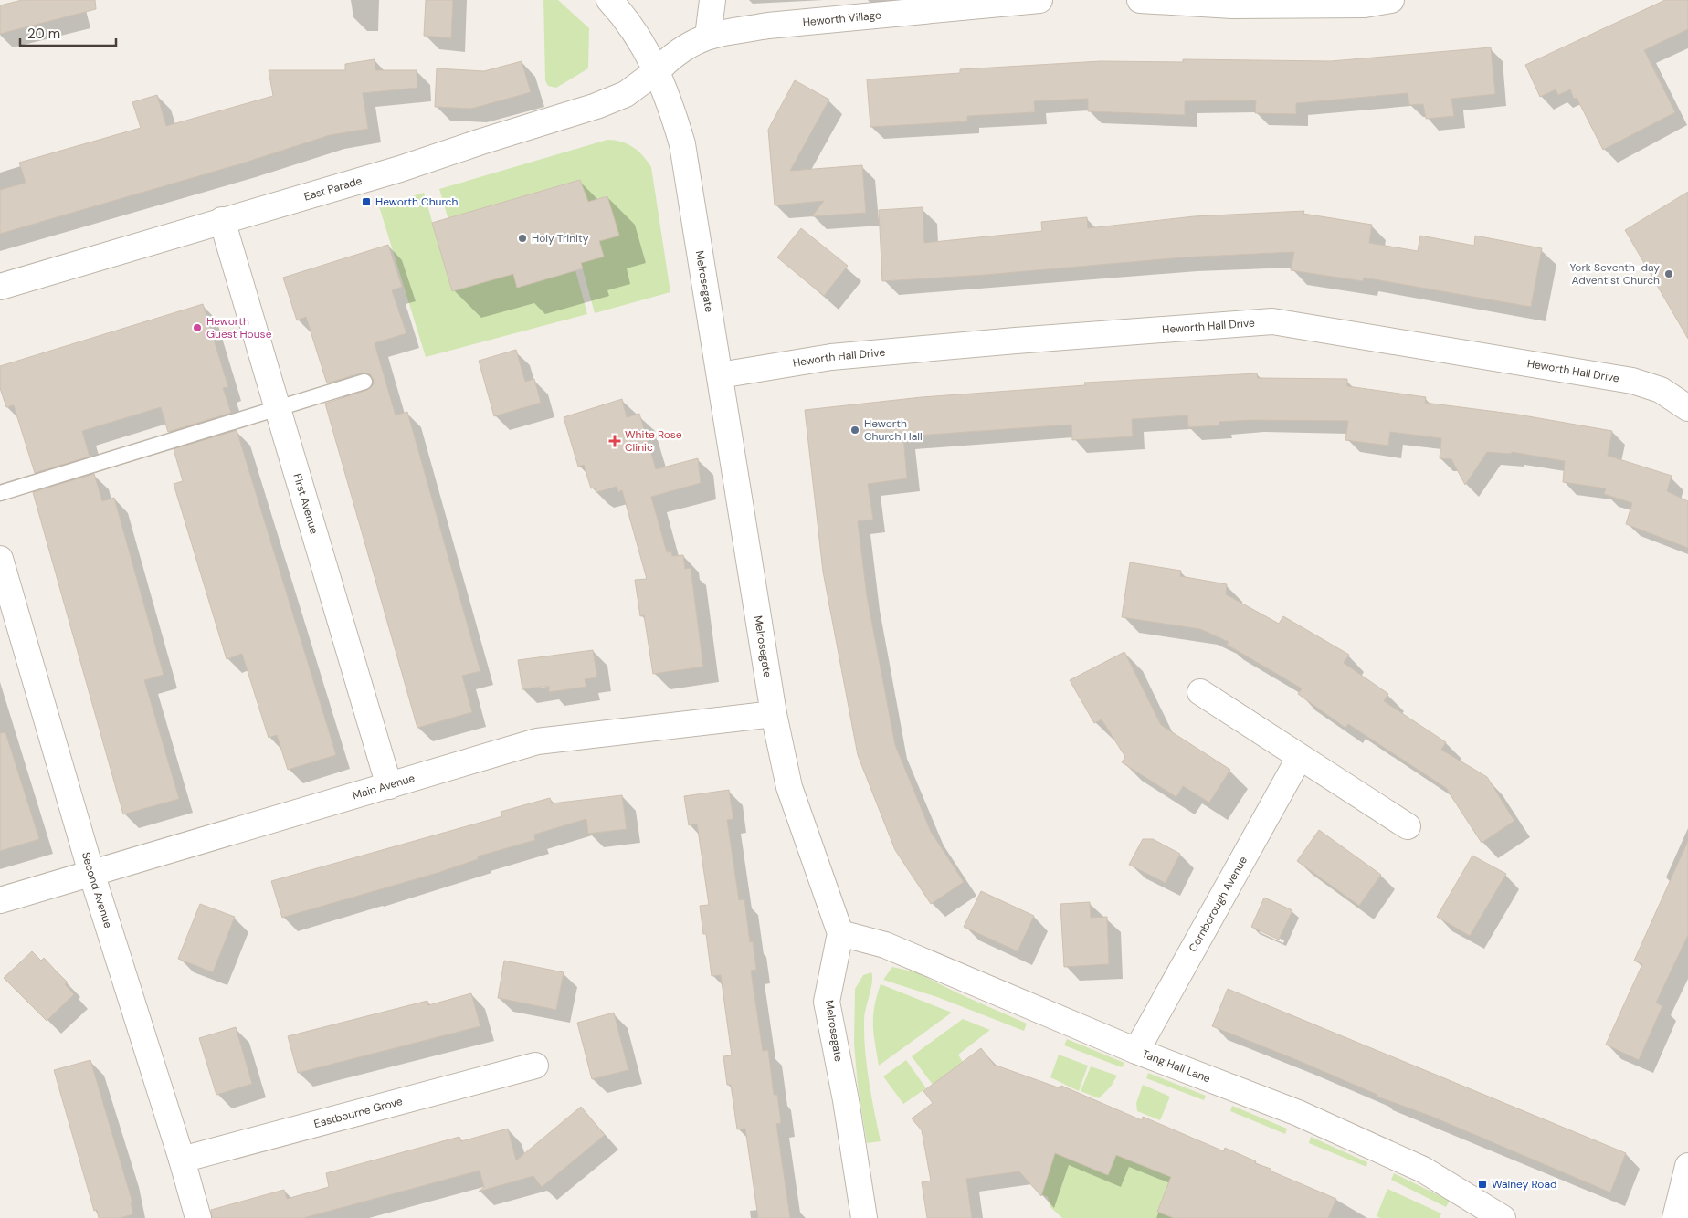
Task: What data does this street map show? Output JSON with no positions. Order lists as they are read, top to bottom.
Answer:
{
  "streets": {
    "street": [
      "Heworth Village",
      "East Parade",
      "Melrosegate",
      "Heworth Hall Drive",
      "First Avenue",
      "Main Avenue",
      "Second Avenue",
      "Cornborough Avenue",
      "Tang Hall Lane",
      "Eastbourne Grove"
    ]
  },
  "crossings": [
    ["Heworth Village", "East Parade"],
    ["Heworth Village", "Melrosegate"],
    ["East Parade", "Melrosegate"],
    ["East Parade", "First Avenue"],
    ["Melrosegate", "Heworth Hall Drive"],
    ["Melrosegate", "Main Avenue"],
    ["Melrosegate", "Tang Hall Lane"],
    ["First Avenue", "Main Avenue"],
    ["Main Avenue", "Second Avenue"],
    ["Second Avenue", "Eastbourne Grove"],
    ["Cornborough Avenue", "Tang Hall Lane"]
  ],
  "places": {
    "transit": ["Heworth Church", "Walney Road"],
    "other": [
      "Holy Trinity",
      "York Seventh-day Adventist Church",
      "Heworth Guest House",
      "Heworth Church Hall"
    ],
    "health": ["White Rose Clinic"]
  },
  "scale_bar": "20 m"
}
